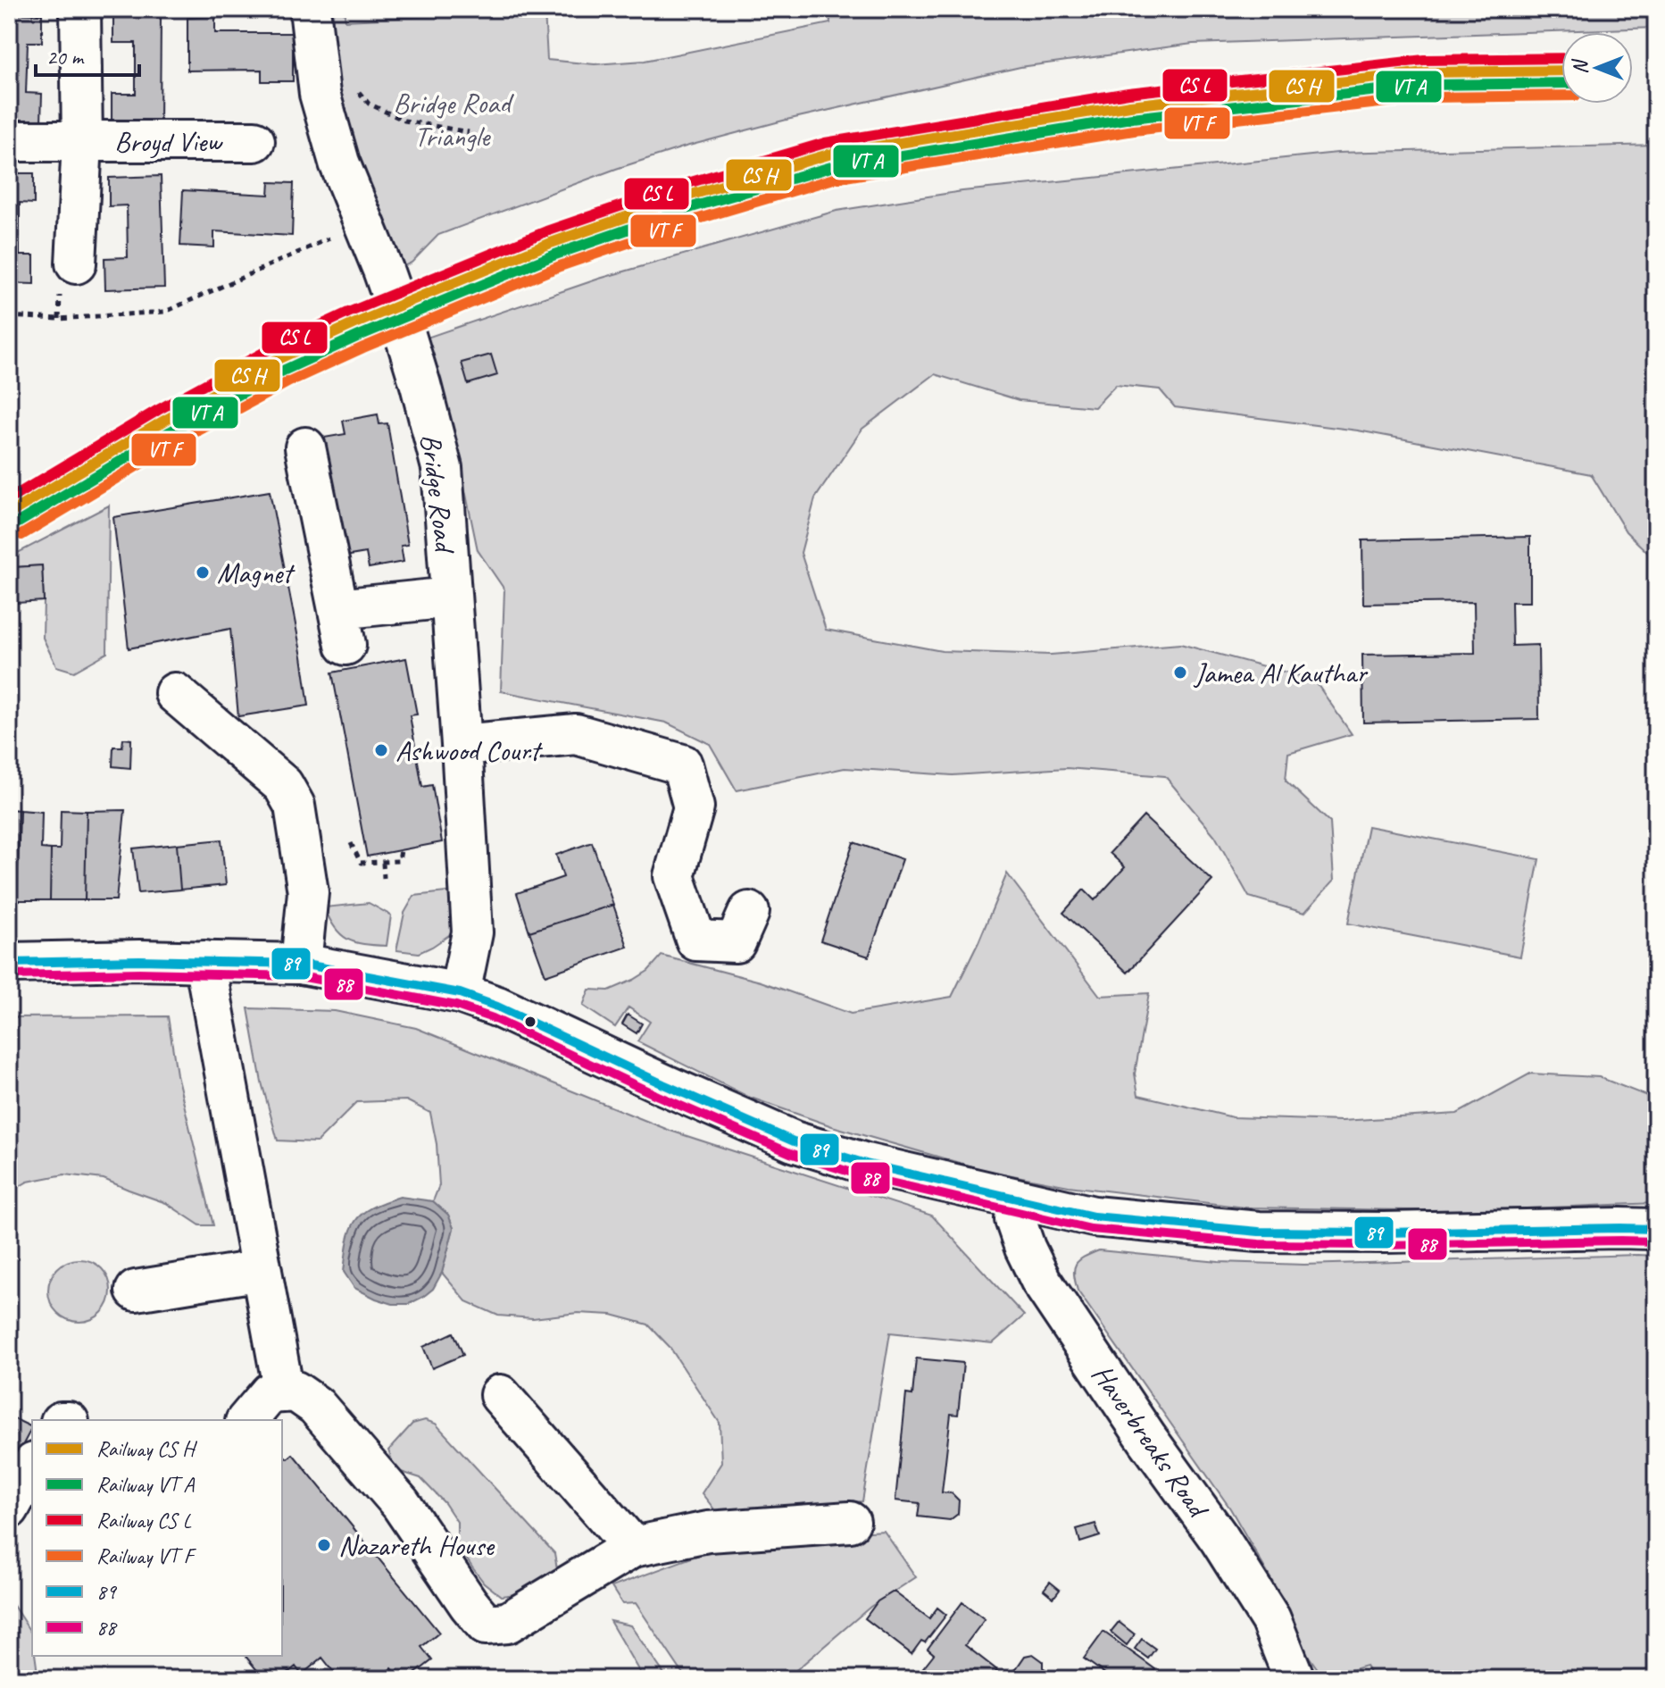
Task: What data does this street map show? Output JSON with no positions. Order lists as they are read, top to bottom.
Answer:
{
  "streets": {
    "street": ["Broyd View", "Bridge Road", "Haverbreaks Road"]
  },
  "parks": ["Bridge Road Triangle"],
  "places": [
    "Magnet",
    "Jamea Al Kauthar",
    "Ashwood Court",
    "Nazareth House"
  ],
  "lines": ["transit line 89", "transit line 88"],
  "legend": [
    "Railway CS H",
    "Railway VT A",
    "Railway CS L",
    "Railway VT F",
    "89",
    "88"
  ],
  "scale_bar": "20 m",
  "north": "left"
}
